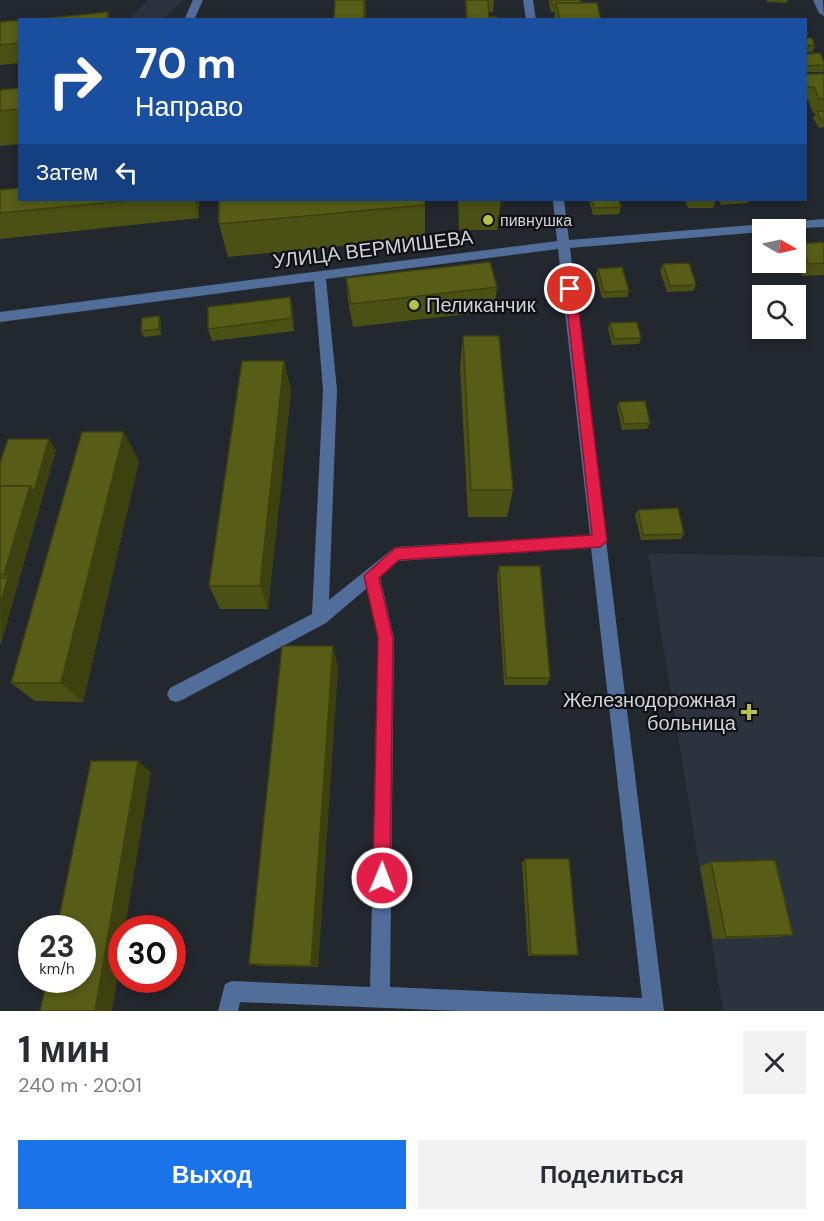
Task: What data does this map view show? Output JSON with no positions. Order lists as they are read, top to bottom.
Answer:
{
  "streets": {
    "street": ["УЛИЦА ВЕРМИШЕВА"]
  },
  "places": {
    "other": ["пивнушка", "Пеликанчик"],
    "health": ["Железнодорожная больница"]
  },
  "north": "right",
  "page": {
    "turn": ["70 m", "Направо"],
    "then": "Затем",
    "speed": "23 km/h",
    "limit": "30",
    "heading": ["1 мин", "240 m · 20:01"],
    "buttons": ["Выход", "Поделиться"]
  }
}
